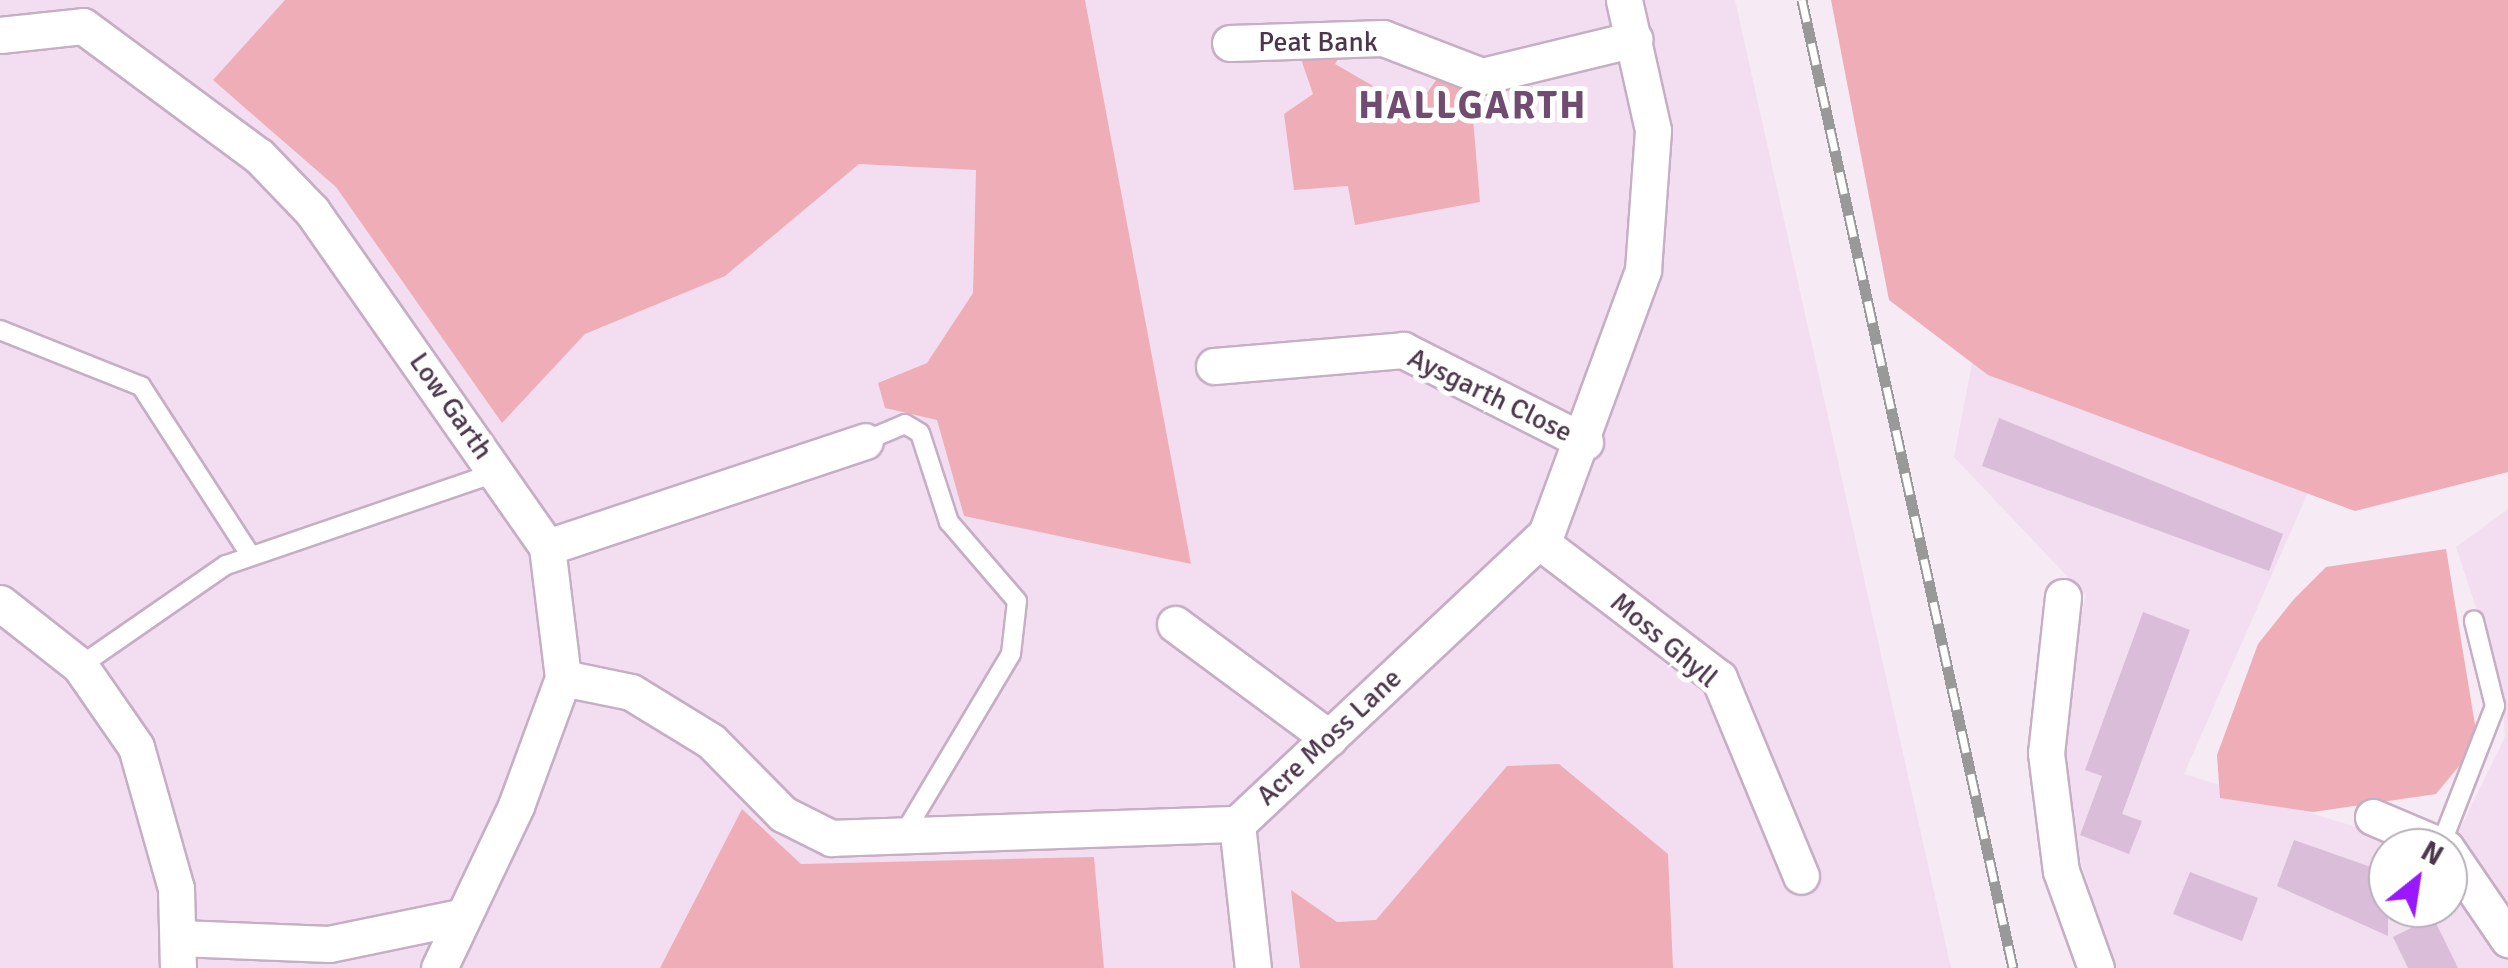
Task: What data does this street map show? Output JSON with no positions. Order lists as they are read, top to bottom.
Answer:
{
  "streets": {
    "street": [
      "Peat Bank",
      "Aysgarth Close",
      "Low Garth",
      "Moss Ghyll",
      "Acre Moss Lane"
    ]
  },
  "crossings": [
    ["Peat Bank", "Acre Moss Lane"],
    ["Aysgarth Close", "Acre Moss Lane"],
    ["Low Garth", "Acre Moss Lane"],
    ["Moss Ghyll", "Acre Moss Lane"]
  ],
  "districts": ["HALLGARTH"],
  "north": "top right"
}
